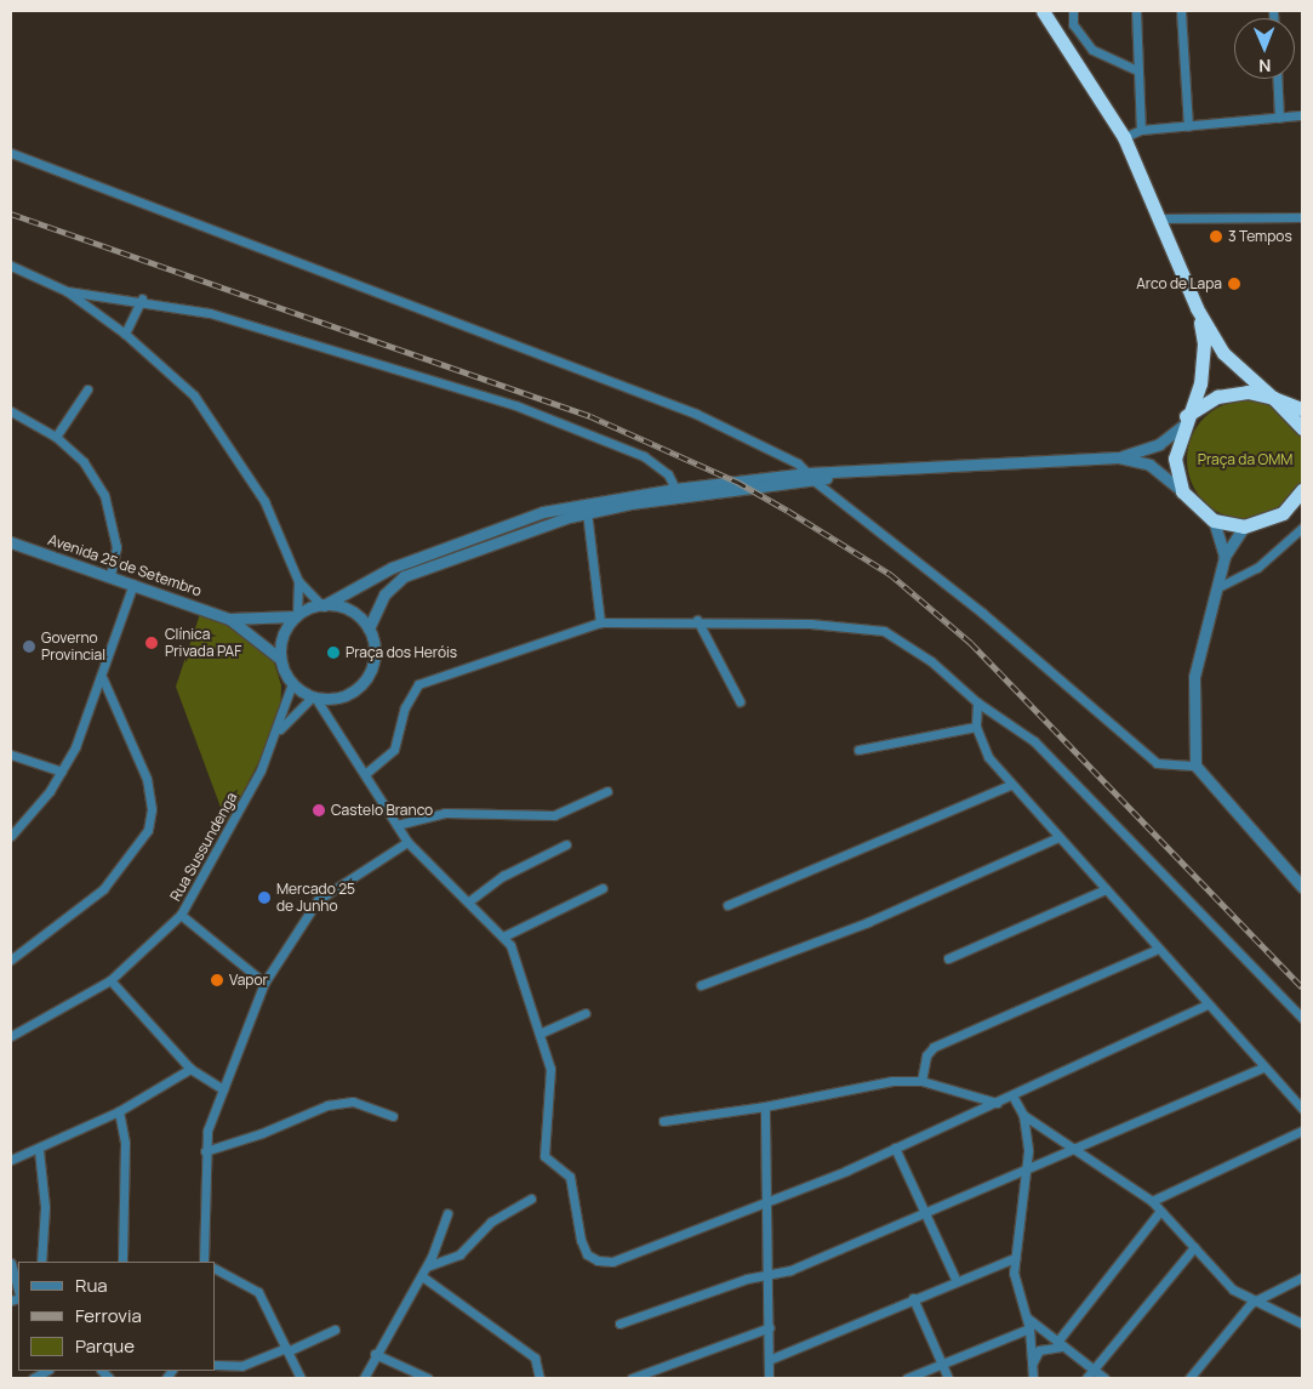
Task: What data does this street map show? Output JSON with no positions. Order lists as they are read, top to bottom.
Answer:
{
  "streets": {
    "street": ["Avenida 25 de Setembro", "Rua Sussundenga"]
  },
  "crossings": [
    ["Avenida 25 de Setembro", "Rua Sussundenga"]
  ],
  "parks": ["Praça da OMM"],
  "places": [
    "3 Tempos",
    "Arco de Lapa",
    "Clínica Privada PAF",
    "Governo Provincial",
    "Praça dos Heróis",
    "Castelo Branco",
    "Mercado 25 de Junho",
    "Vapor"
  ],
  "legend": ["Rua", "Ferrovia", "Parque"],
  "north": "bottom"
}
